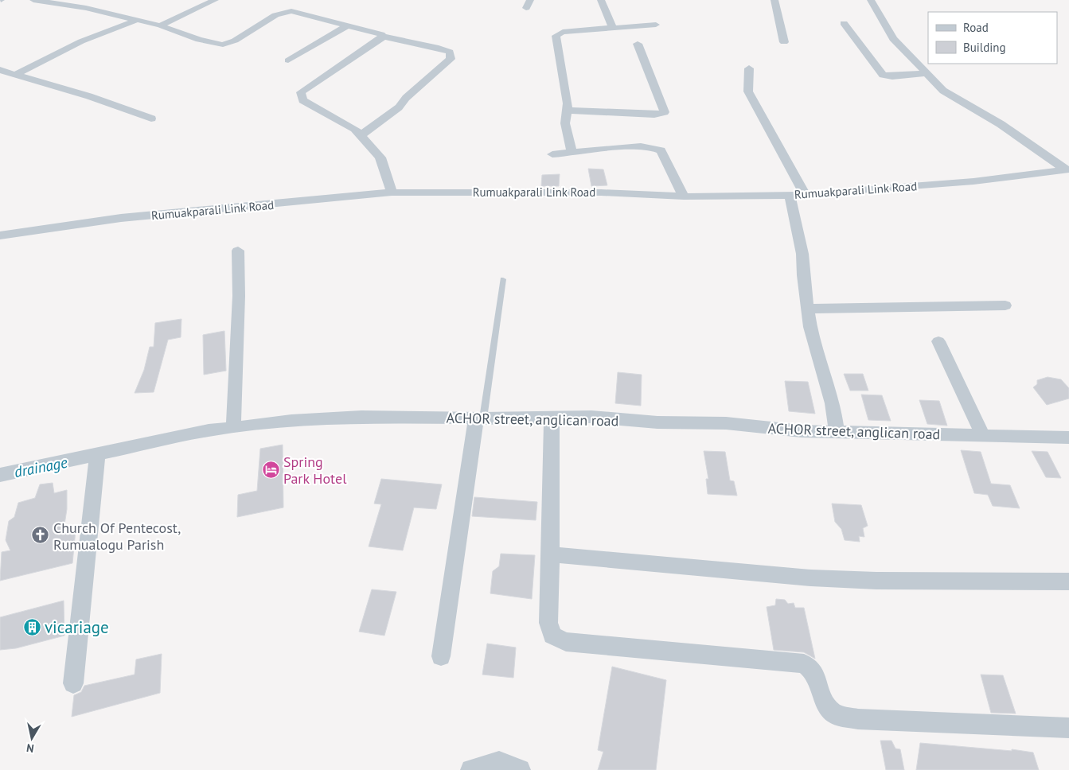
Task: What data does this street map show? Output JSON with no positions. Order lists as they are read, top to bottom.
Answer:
{
  "streets": {
    "street": ["Rumuakparali Link Road", "ACHOR street, anglican road"]
  },
  "water": ["drainage"],
  "places": {
    "hotel": ["Spring Park Hotel"],
    "church": ["Church Of Pentecost, Rumualogu Parish"],
    "building": ["vicariage"]
  },
  "legend": ["Road", "Building"],
  "north": "bottom"
}
